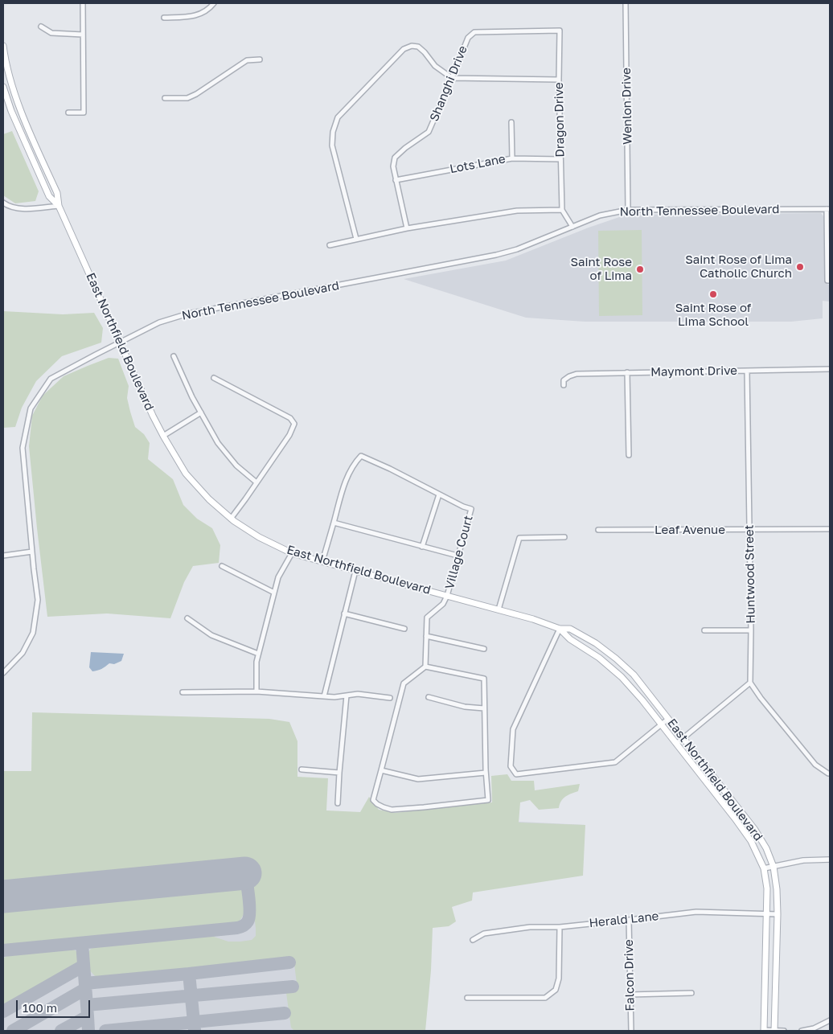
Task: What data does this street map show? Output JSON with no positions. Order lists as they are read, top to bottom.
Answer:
{
  "streets": {
    "main road": ["East Northfield Boulevard"],
    "street": [
      "Shanghi Drive",
      "Wenlon Drive",
      "Dragon Drive",
      "Lots Lane",
      "North Tennessee Boulevard",
      "Maymont Drive",
      "Leaf Avenue",
      "Village Court",
      "Huntwood Street",
      "Herald Lane",
      "Falcon Drive"
    ]
  },
  "crossings": [
    ["Shanghi Drive", "Dragon Drive"],
    ["Shanghi Drive", "Lots Lane"],
    ["Wenlon Drive", "North Tennessee Boulevard"],
    ["Dragon Drive", "Lots Lane"],
    ["North Tennessee Boulevard", "East Northfield Boulevard"],
    ["East Northfield Boulevard", "Village Court"],
    ["East Northfield Boulevard", "Herald Lane"],
    ["Maymont Drive", "Huntwood Street"],
    ["Leaf Avenue", "Huntwood Street"],
    ["Herald Lane", "Falcon Drive"]
  ],
  "places": ["Saint Rose of Lima Catholic Church", "Saint Rose of Lima", "Saint Rose of Lima School"],
  "scale_bar": "100 m"
}
